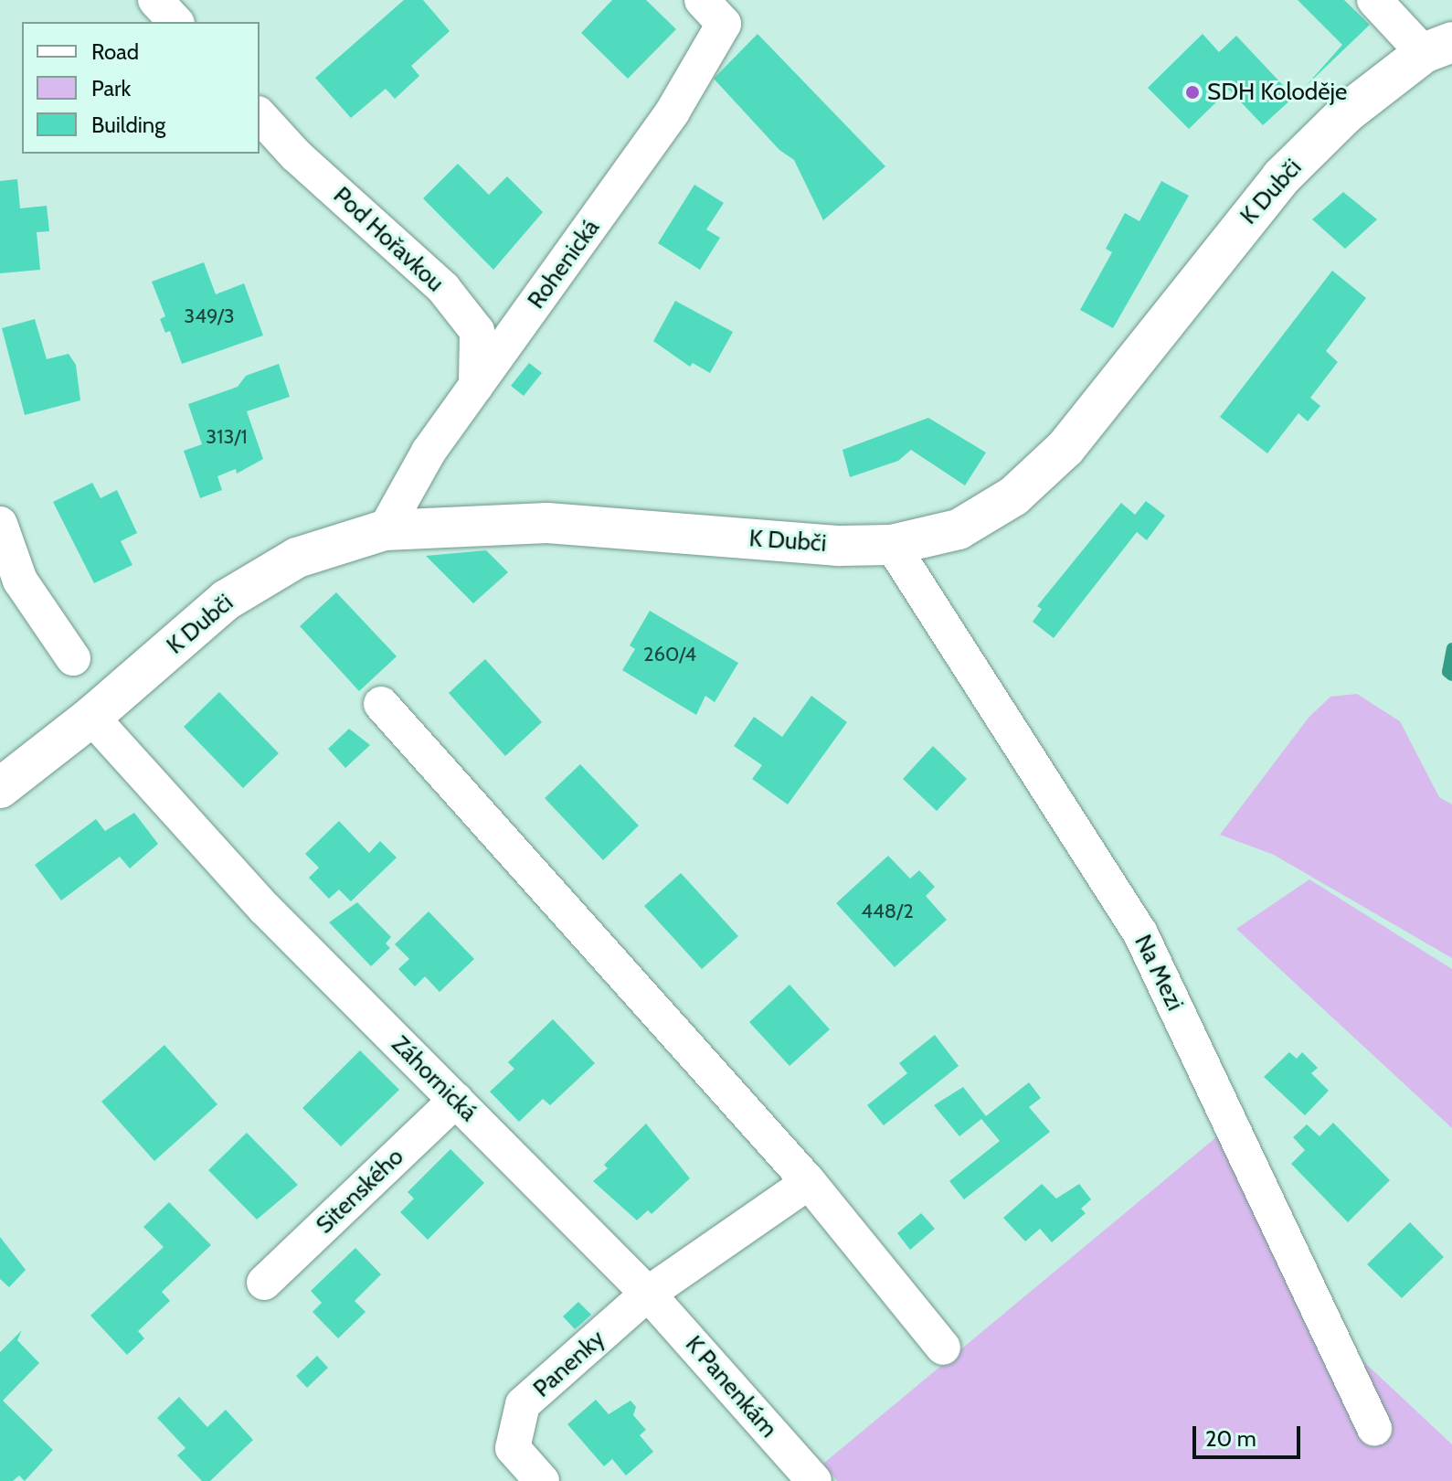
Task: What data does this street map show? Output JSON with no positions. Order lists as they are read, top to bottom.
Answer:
{
  "streets": {
    "street": [
      "K Dubči",
      "Pod Hořavkou",
      "Rohenická",
      "Na Mezi",
      "Záhornická",
      "Sitenského",
      "Panenky",
      "K Panenkám"
    ]
  },
  "crossings": [
    ["K Dubči", "Rohenická"],
    ["K Dubči", "Na Mezi"],
    ["K Dubči", "Záhornická"],
    ["Pod Hořavkou", "Rohenická"],
    ["Záhornická", "Sitenského"],
    ["Záhornická", "Panenky"],
    ["Záhornická", "K Panenkám"],
    ["Panenky", "K Panenkám"]
  ],
  "places": ["SDH Koloděje"],
  "house_numbers": [
    "349/3",
    "313/1",
    "260/4",
    "448/2"
  ],
  "legend": ["Road", "Park", "Building"],
  "scale_bar": "20 m"
}
